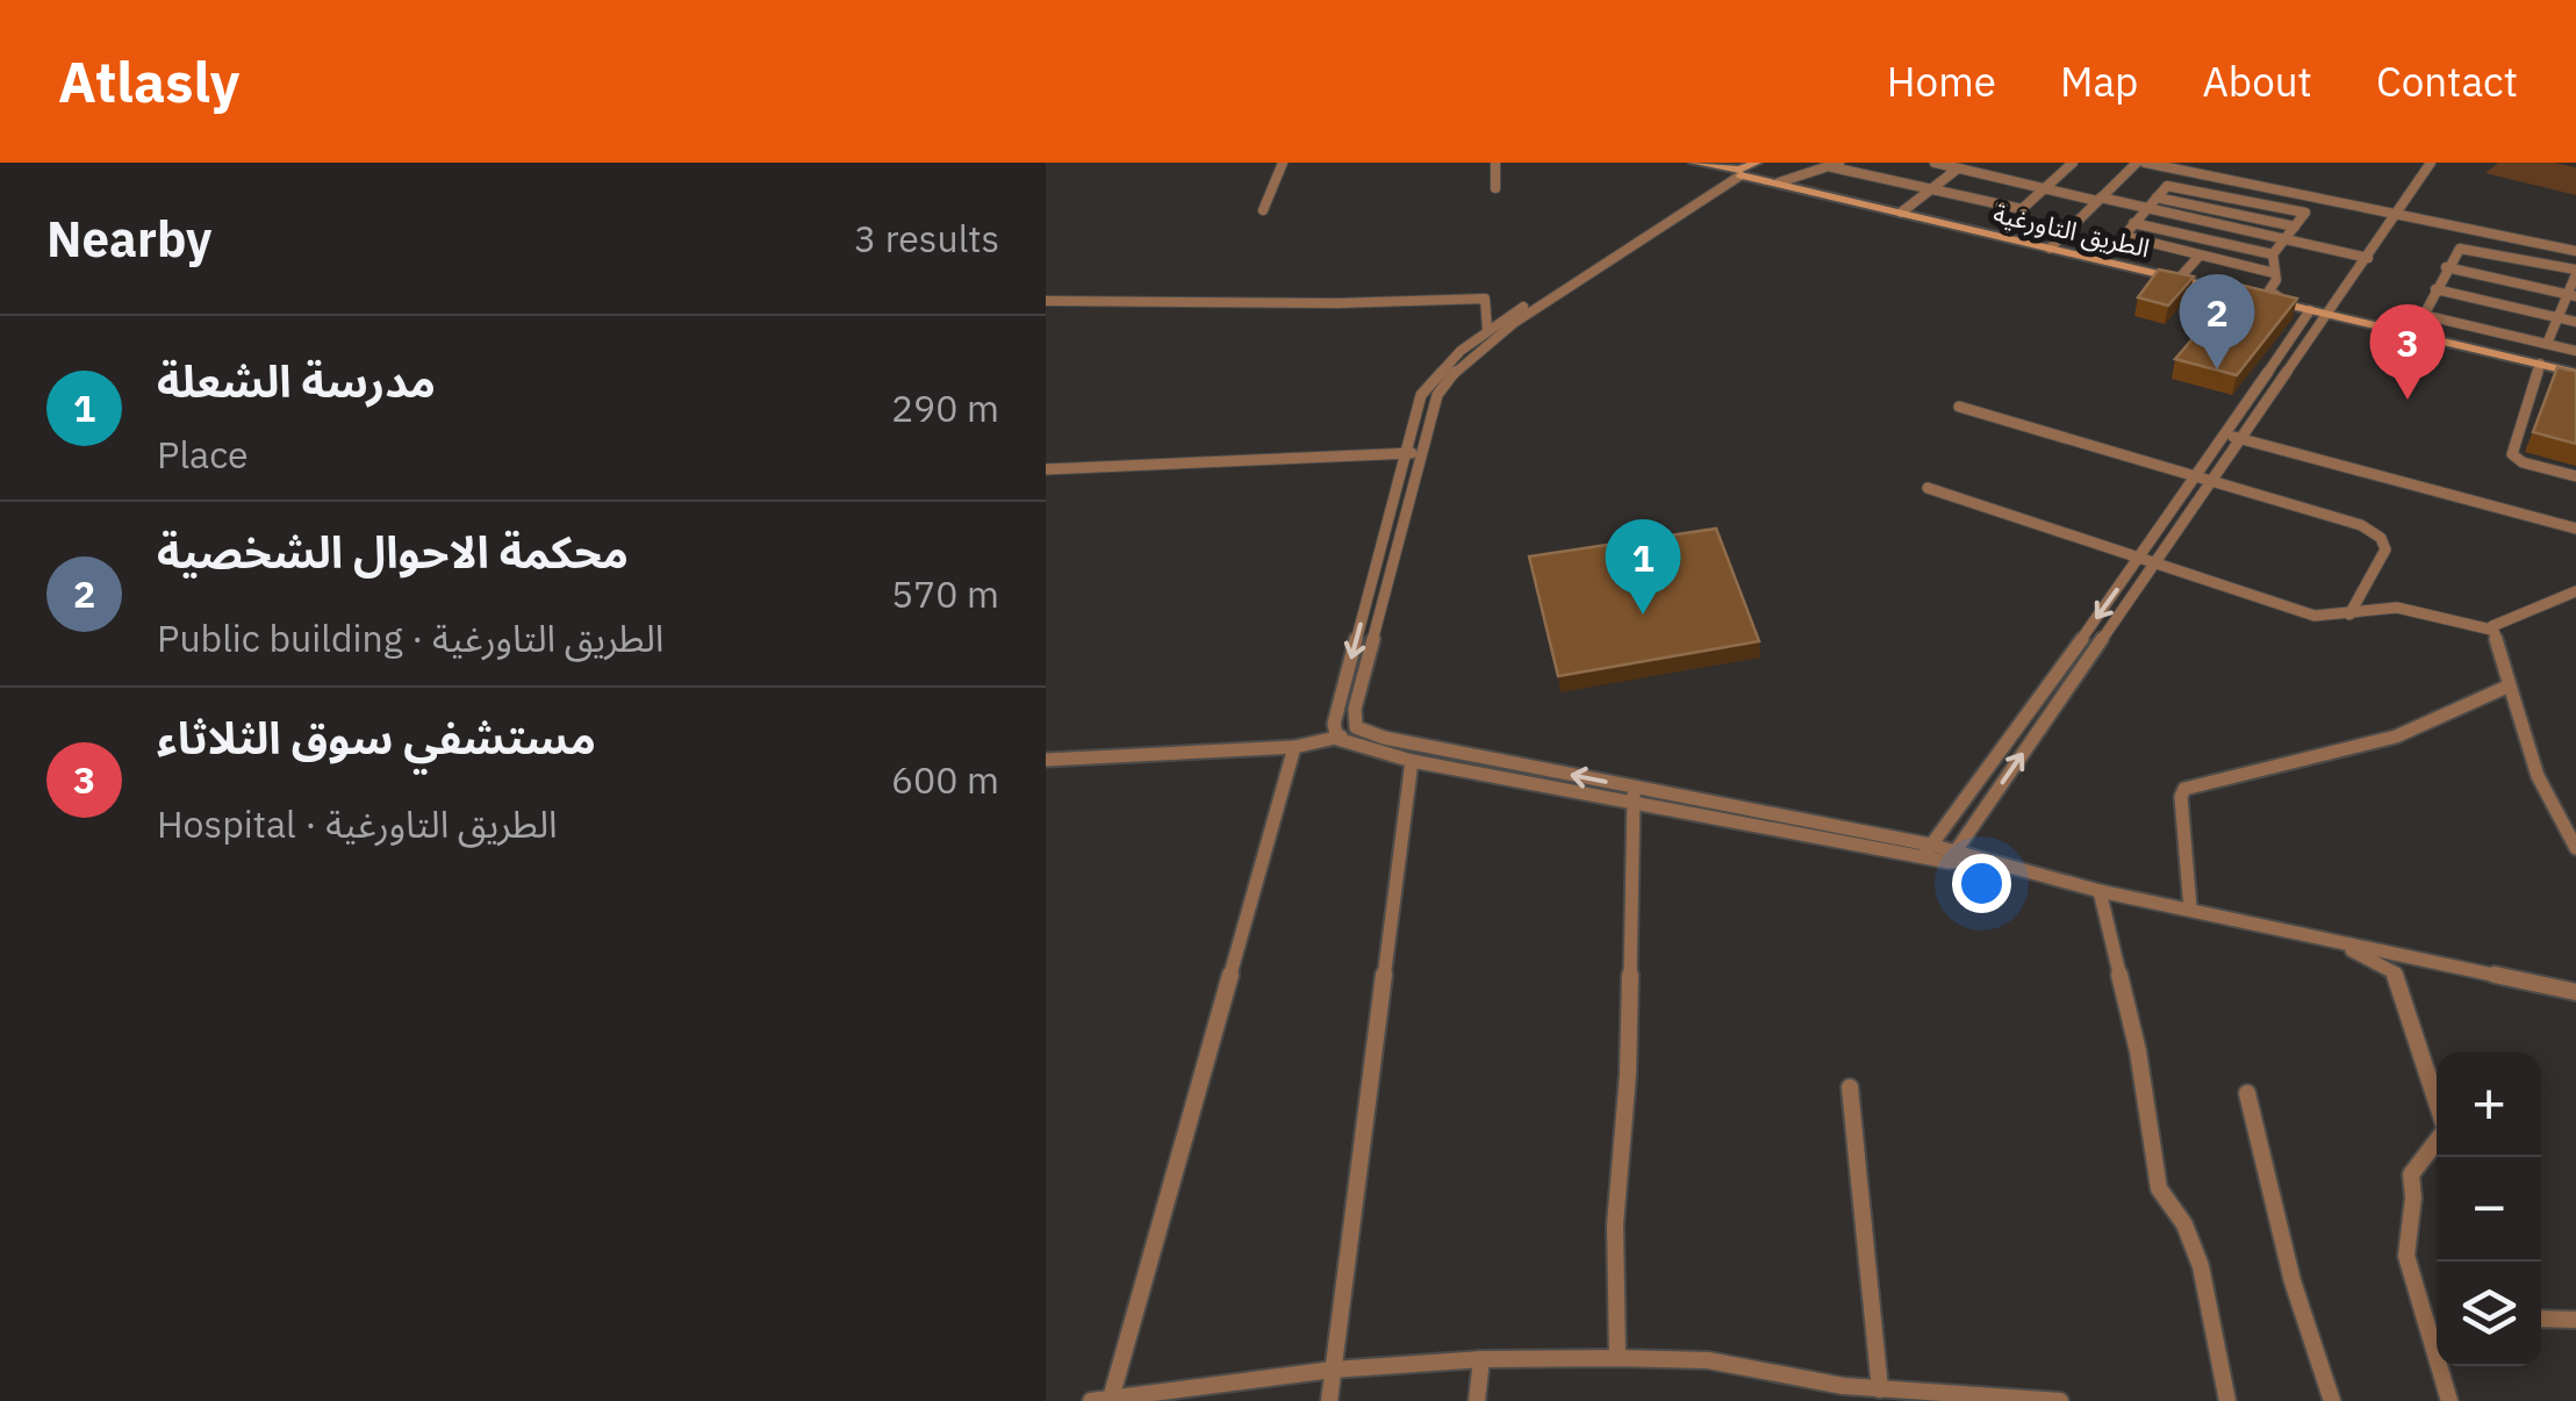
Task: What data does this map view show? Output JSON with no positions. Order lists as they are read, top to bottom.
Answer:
{
  "streets": {
    "street": ["الطريق التاورغية"]
  },
  "page": {
    "header": "Atlasly",
    "nav": [
      "Home",
      "Map",
      "About",
      "Contact"
    ],
    "heading": ["Nearby", "3 results"],
    "pins": ["2", "3", "1"],
    "list": [
      {
        "mark": "1",
        "name": "مدرسة الشعلة",
        "note": "Place",
        "value": "290 m"
      },
      {
        "mark": "2",
        "name": "محكمة الاحوال الشخصية",
        "note": "Public building · الطريق التاورغية",
        "value": "570 m"
      },
      {
        "mark": "3",
        "name": "مستشفي سوق الثلاثاء",
        "note": "Hospital · الطريق التاورغية",
        "value": "600 m"
      }
    ],
    "map_buttons": ["+", "−"]
  }
}
